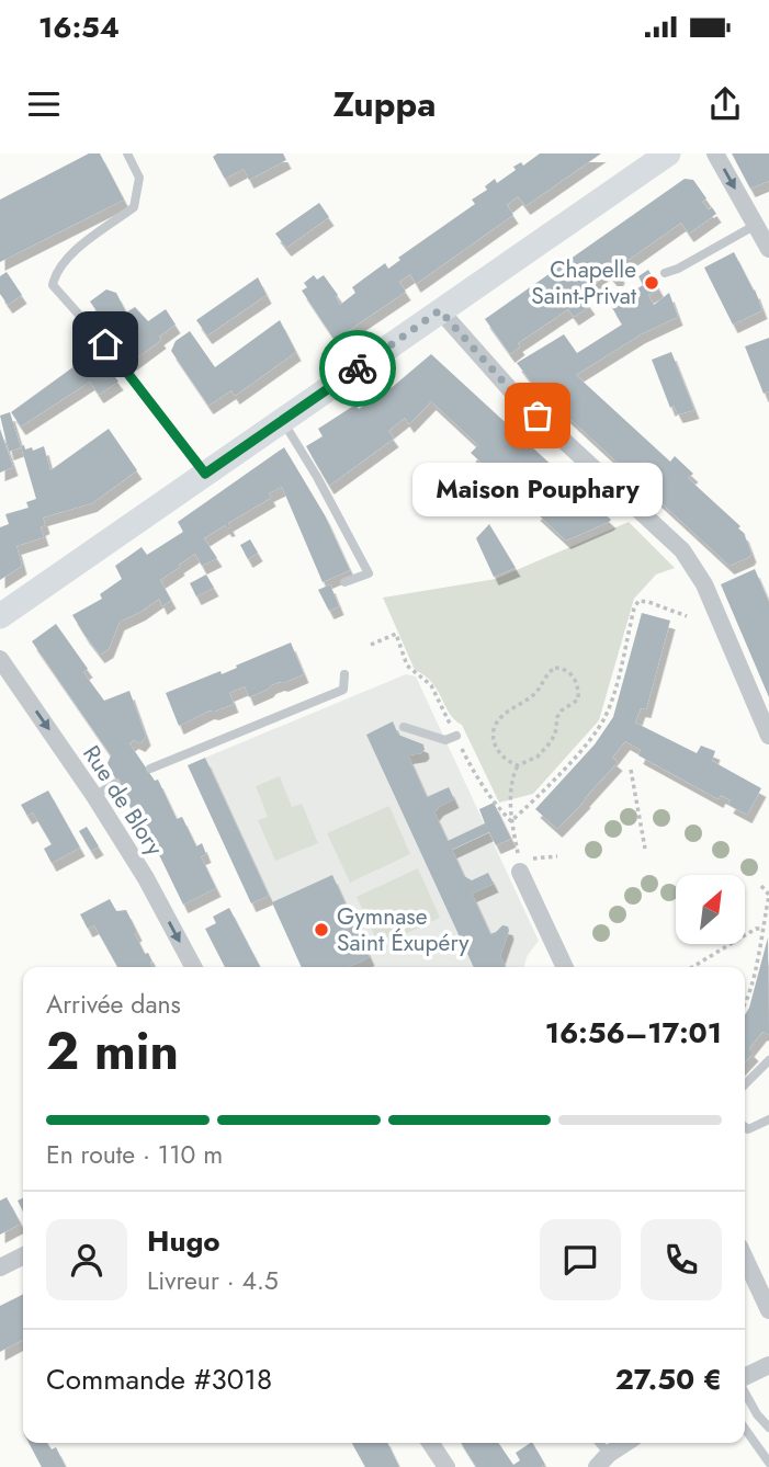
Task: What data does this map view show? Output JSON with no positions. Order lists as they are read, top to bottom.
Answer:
{
  "streets": {
    "street": ["Rue de Blory"]
  },
  "one_way": ["Rue de Blory"],
  "places": ["Chapelle Saint-Privat", "Maison Pouphary", "Gymnase Saint Éxupéry"],
  "north": "top right",
  "page": {
    "status": "16:54",
    "header": "Zuppa",
    "bubble": "Maison Pouphary",
    "heading": ["2 min", "Arrivée dans", "16:56–17:01"],
    "panel": [
      "Hugo",
      "Livreur · 4.5",
      "Commande #3018",
      "27.50 €"
    ],
    "bar": "En route · 110 m"
  }
}
